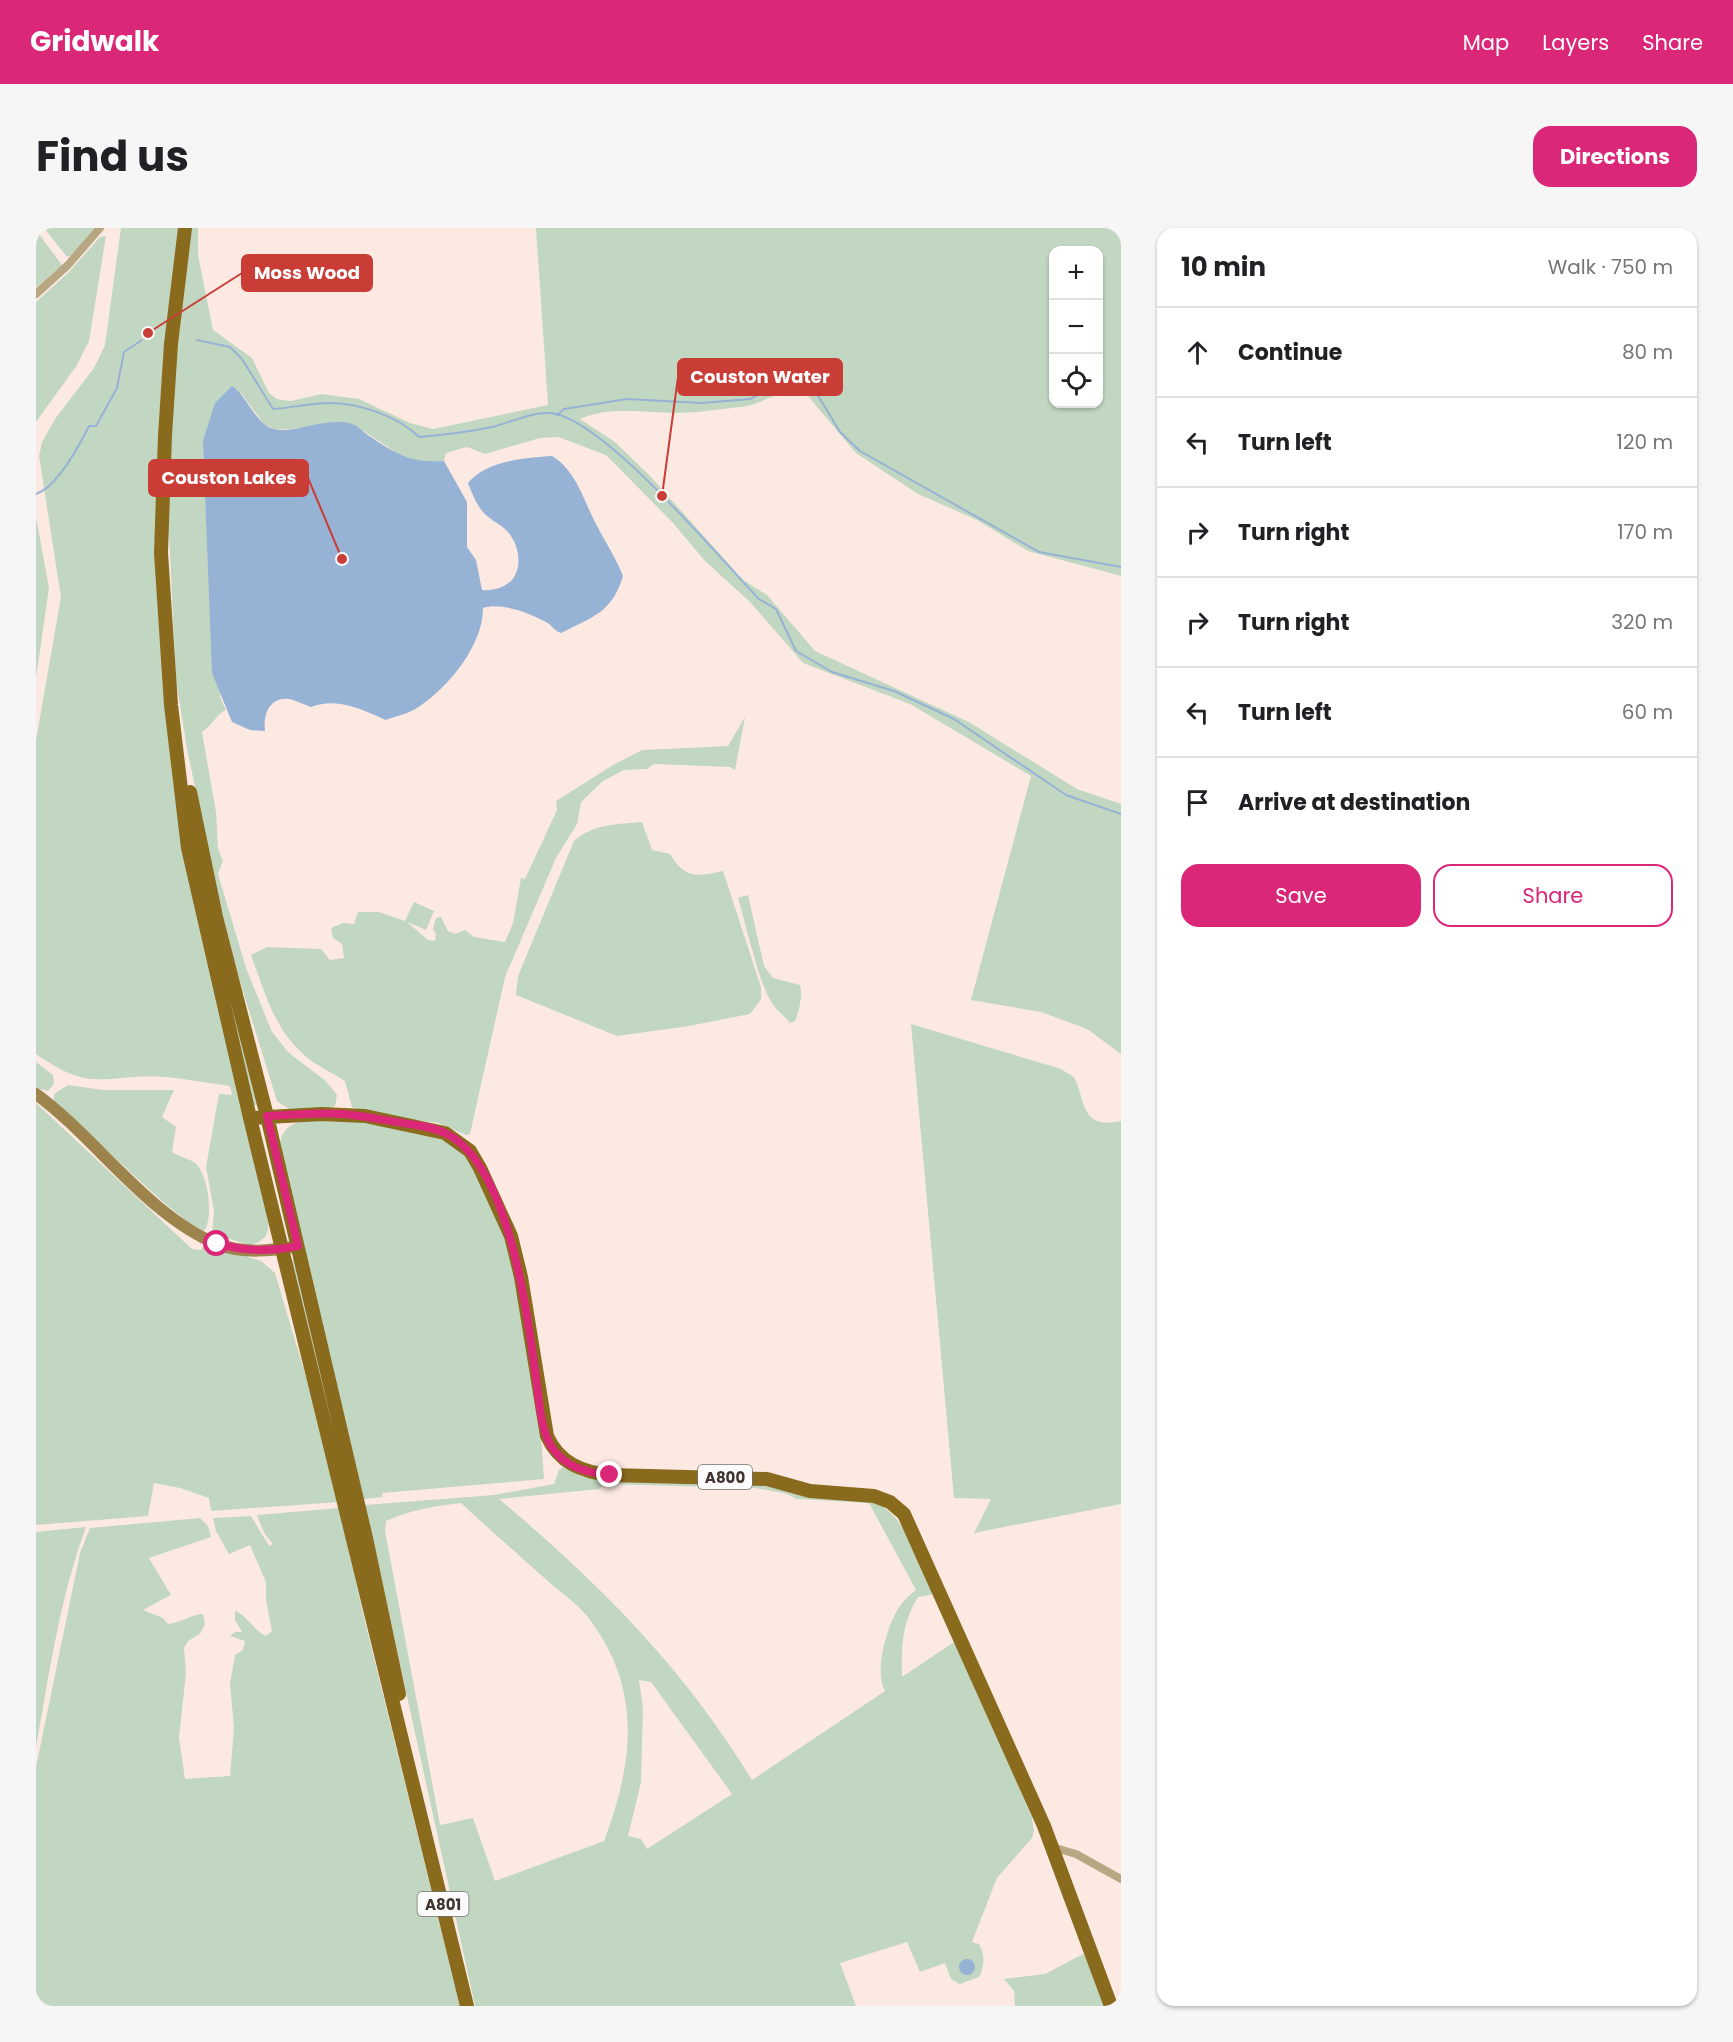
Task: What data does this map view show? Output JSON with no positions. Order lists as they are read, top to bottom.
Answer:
{
  "streets": {
    "main road": ["A800", "A801"]
  },
  "crossings": [
    ["A800", "A801"]
  ],
  "places": ["Moss Wood", "Couston Water", "Couston Lakes"],
  "page": {
    "header": "Gridwalk",
    "nav": ["Map", "Layers", "Share"],
    "title": "Find us",
    "buttons": [
      "Directions",
      ["Save", "Share"]
    ],
    "heading": ["10 min", "Walk · 750 m"],
    "map_buttons": ["+", "−"],
    "list": [
      ["Continue", "80 m"],
      ["Turn left", "120 m"],
      ["Turn right", "170 m"],
      ["Turn right", "320 m"],
      ["Turn left", "60 m"],
      "Arrive at destination"
    ]
  }
}
